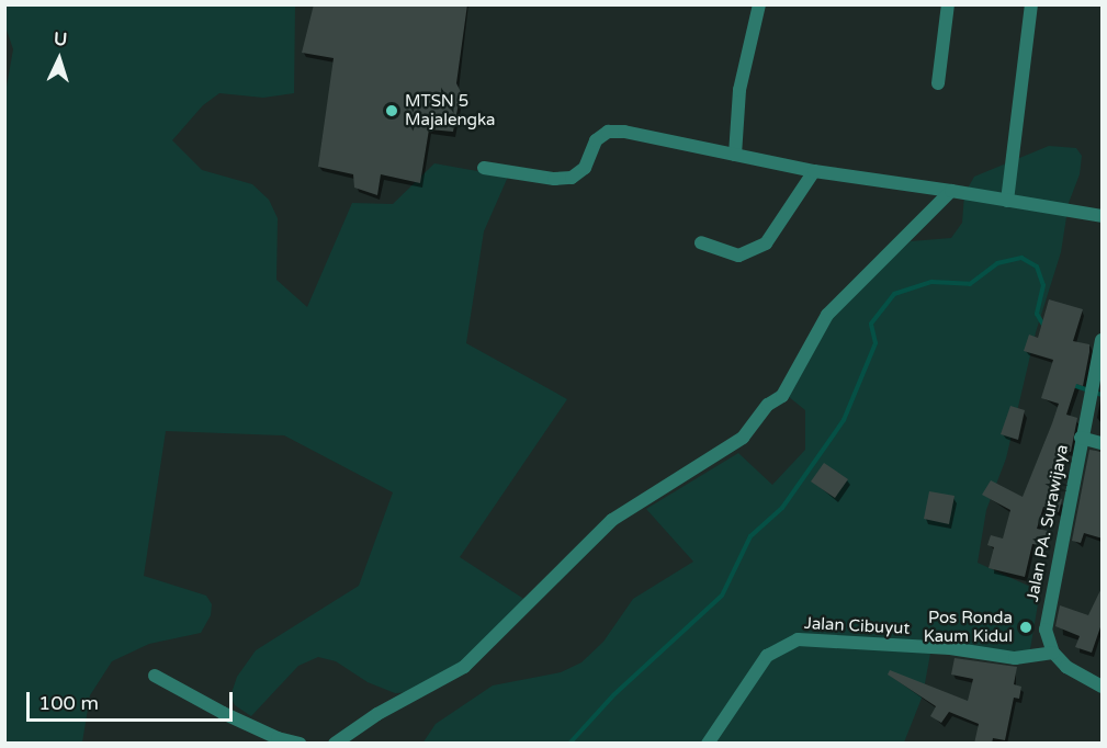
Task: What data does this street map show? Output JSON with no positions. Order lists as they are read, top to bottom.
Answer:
{
  "streets": {
    "street": ["Jalan PA. Surawijaya", "Jalan Cibuyut"]
  },
  "crossings": [
    ["Jalan PA. Surawijaya", "Jalan Cibuyut"]
  ],
  "places": ["MTSN 5 Majalengka", "Pos Ronda Kaum Kidul"],
  "scale_bar": "100 m",
  "north": "top"
}
